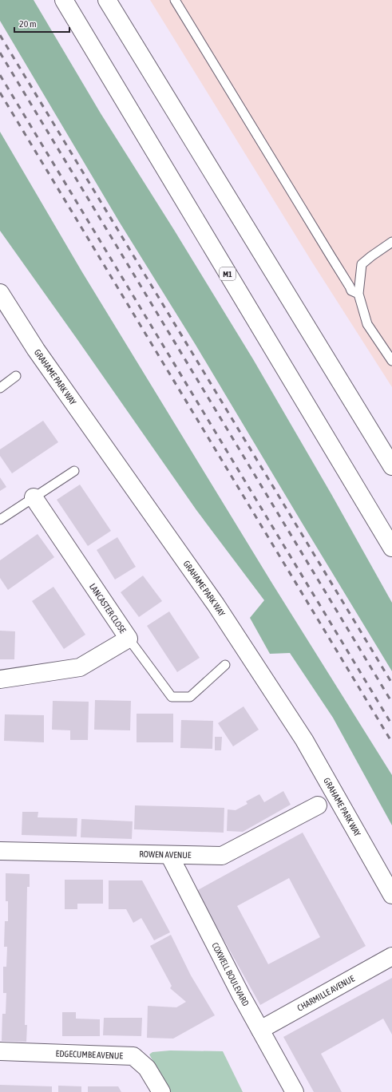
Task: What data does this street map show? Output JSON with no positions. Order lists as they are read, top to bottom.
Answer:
{
  "streets": {
    "main road": [
      "M1",
      "GRAHAME PARK WAY",
      "LANCASTER CLOSE",
      "ROWEN AVENUE",
      "COXWELL BOULEVARD",
      "CHARMILLE AVENUE",
      "EDGECUMBE AVENUE"
    ]
  },
  "crossings": [
    ["ROWEN AVENUE", "COXWELL BOULEVARD"],
    ["COXWELL BOULEVARD", "CHARMILLE AVENUE"]
  ],
  "scale_bar": "20 m"
}
